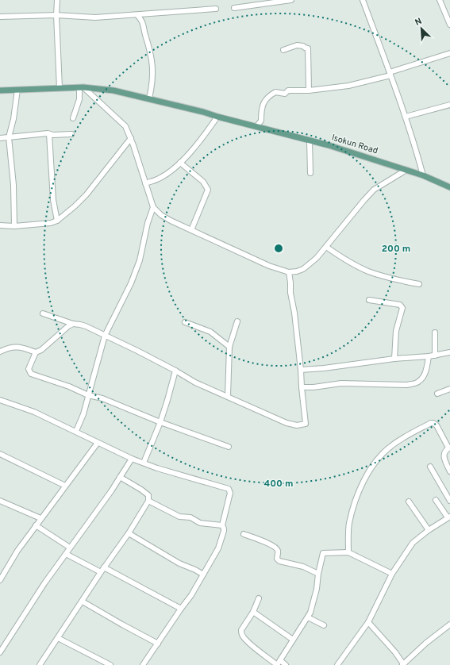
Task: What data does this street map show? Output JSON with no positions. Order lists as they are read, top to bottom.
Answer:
{
  "streets": {
    "main road": ["Isokun Road"]
  },
  "north": "top left",
  "rings": ["200 m", "400 m"]
}
